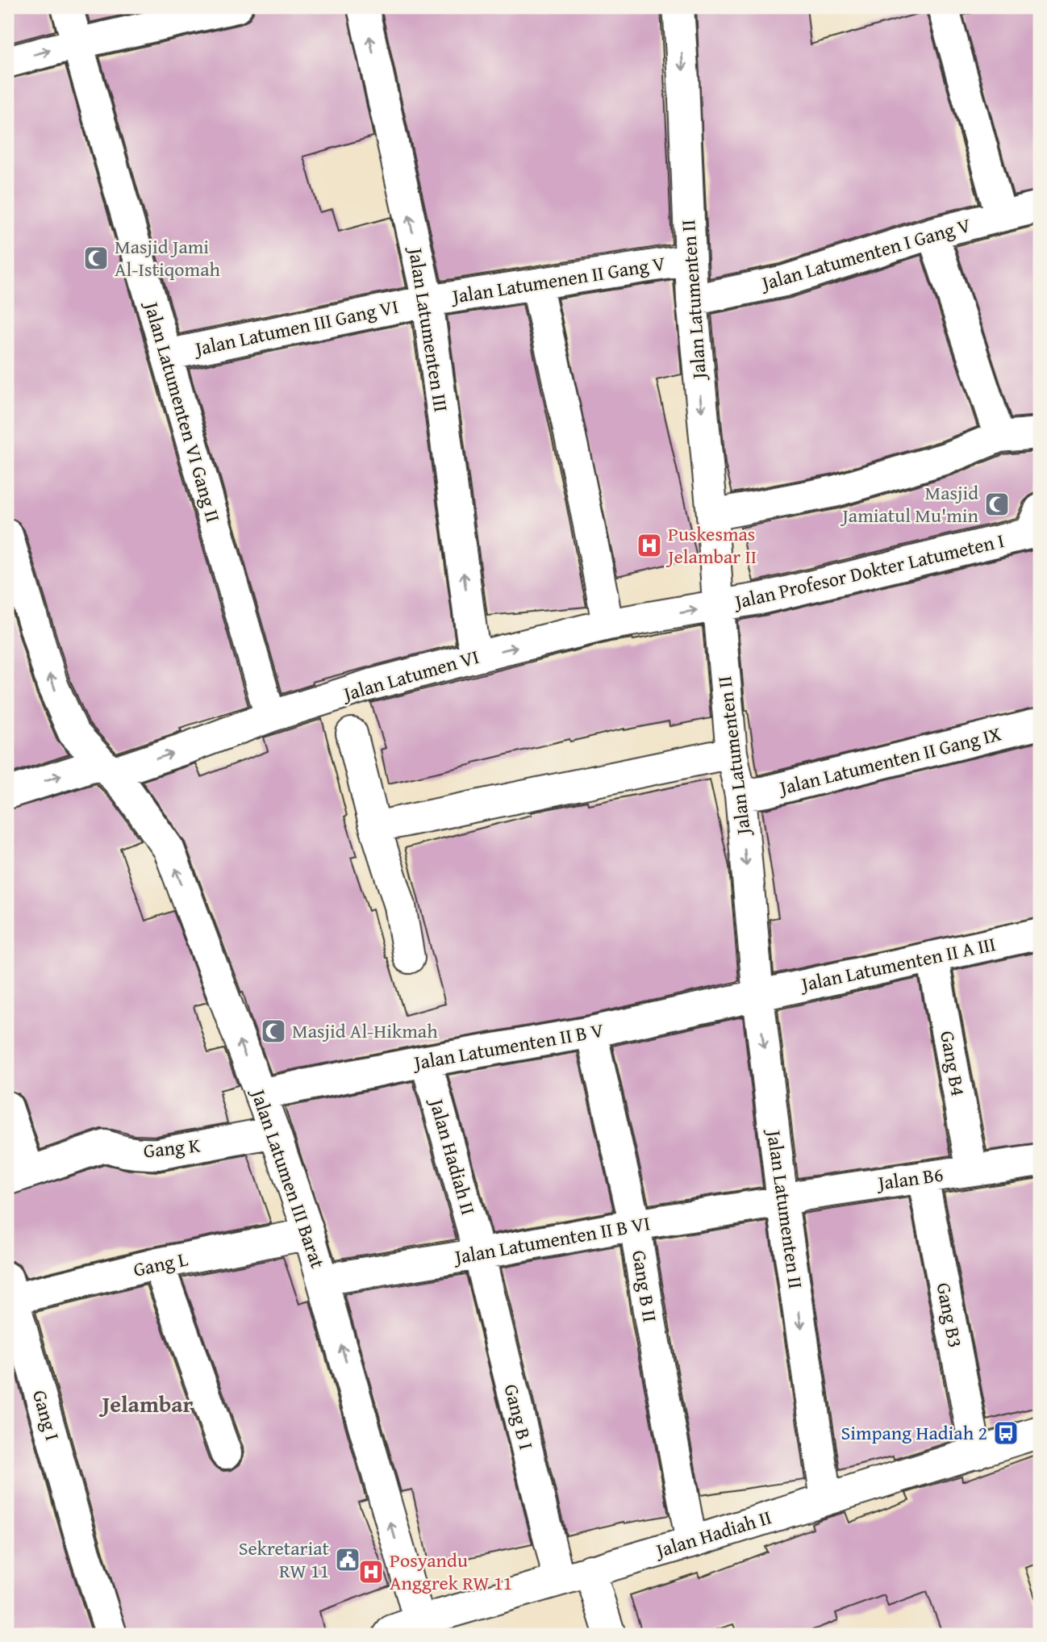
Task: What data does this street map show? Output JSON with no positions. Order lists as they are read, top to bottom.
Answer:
{
  "streets": {
    "street": [
      "Jalan Latumenten I Gang V",
      "Jalan Latumenen II Gang V",
      "Jalan Latumenten II",
      "Jalan Latumen III Gang VI",
      "Jalan Latumenten III",
      "Jalan Latumenten VI Gang II",
      "Jalan Profesor Dokter Latumeten I",
      "Jalan Latumen VI",
      "Jalan Latumenten II Gang IX",
      "Jalan Latumenten II A III",
      "Jalan Latumenten II B V",
      "Gang B4",
      "Gang K",
      "Jalan Hadiah II",
      "Jalan Latumen III Barat",
      "Jalan B6",
      "Jalan Latumenten II B VI",
      "Gang L",
      "Gang B II",
      "Gang B3",
      "Gang I",
      "Gang B I"
    ]
  },
  "crossings": [
    ["Jalan Latumenten I Gang V", "Jalan Latumenten II"],
    ["Jalan Latumenen II Gang V", "Jalan Latumenten II"],
    ["Jalan Latumenen II Gang V", "Jalan Latumen III Gang VI"],
    ["Jalan Latumenen II Gang V", "Jalan Latumenten III"],
    ["Jalan Latumenten II", "Jalan Profesor Dokter Latumeten I"],
    ["Jalan Latumenten II", "Jalan Latumen VI"],
    ["Jalan Latumenten II", "Jalan Latumenten II Gang IX"],
    ["Jalan Latumenten II", "Jalan Latumenten II A III"],
    ["Jalan Latumenten II", "Jalan Latumenten II B V"],
    ["Jalan Latumenten II", "Jalan Hadiah II"],
    ["Jalan Latumenten II", "Jalan B6"],
    ["Jalan Latumenten II", "Jalan Latumenten II B VI"],
    ["Jalan Latumen III Gang VI", "Jalan Latumenten III"],
    ["Jalan Latumen III Gang VI", "Jalan Latumenten VI Gang II"],
    ["Jalan Latumenten III", "Jalan Latumen VI"],
    ["Jalan Latumenten VI Gang II", "Jalan Latumen VI"],
    ["Jalan Profesor Dokter Latumeten I", "Jalan Latumen VI"],
    ["Jalan Latumen VI", "Jalan Latumen III Barat"],
    ["Jalan Latumenten II A III", "Jalan Latumenten II B V"],
    ["Jalan Latumenten II A III", "Gang B4"],
    ["Jalan Latumenten II B V", "Jalan Hadiah II"],
    ["Jalan Latumenten II B V", "Jalan Latumen III Barat"],
    ["Jalan Latumenten II B V", "Gang B II"],
    ["Gang B4", "Jalan B6"],
    ["Gang K", "Jalan Latumen III Barat"],
    ["Jalan Hadiah II", "Jalan Latumen III Barat"],
    ["Jalan Hadiah II", "Jalan Latumenten II B VI"],
    ["Jalan Hadiah II", "Gang B II"],
    ["Jalan Hadiah II", "Gang B3"],
    ["Jalan Hadiah II", "Gang B I"],
    ["Jalan Latumen III Barat", "Jalan Latumenten II B VI"],
    ["Jalan Latumen III Barat", "Gang L"],
    ["Jalan B6", "Jalan Latumenten II B VI"],
    ["Jalan B6", "Gang B3"],
    ["Jalan Latumenten II B VI", "Gang B II"],
    ["Jalan Latumenten II B VI", "Gang B I"],
    ["Gang L", "Gang I"]
  ],
  "districts": ["Jelambar"],
  "places": {
    "mosque": ["Masjid Jami Al-Istiqomah", "Masjid Jamiatul Mu'min", "Masjid Al-Hikmah"],
    "hospital": ["Puskesmas Jelambar II", "Posyandu Anggrek RW 11"],
    "bus stop": ["Simpang Hadiah 2"],
    "public building": ["Sekretariat RW 11"]
  }
}
